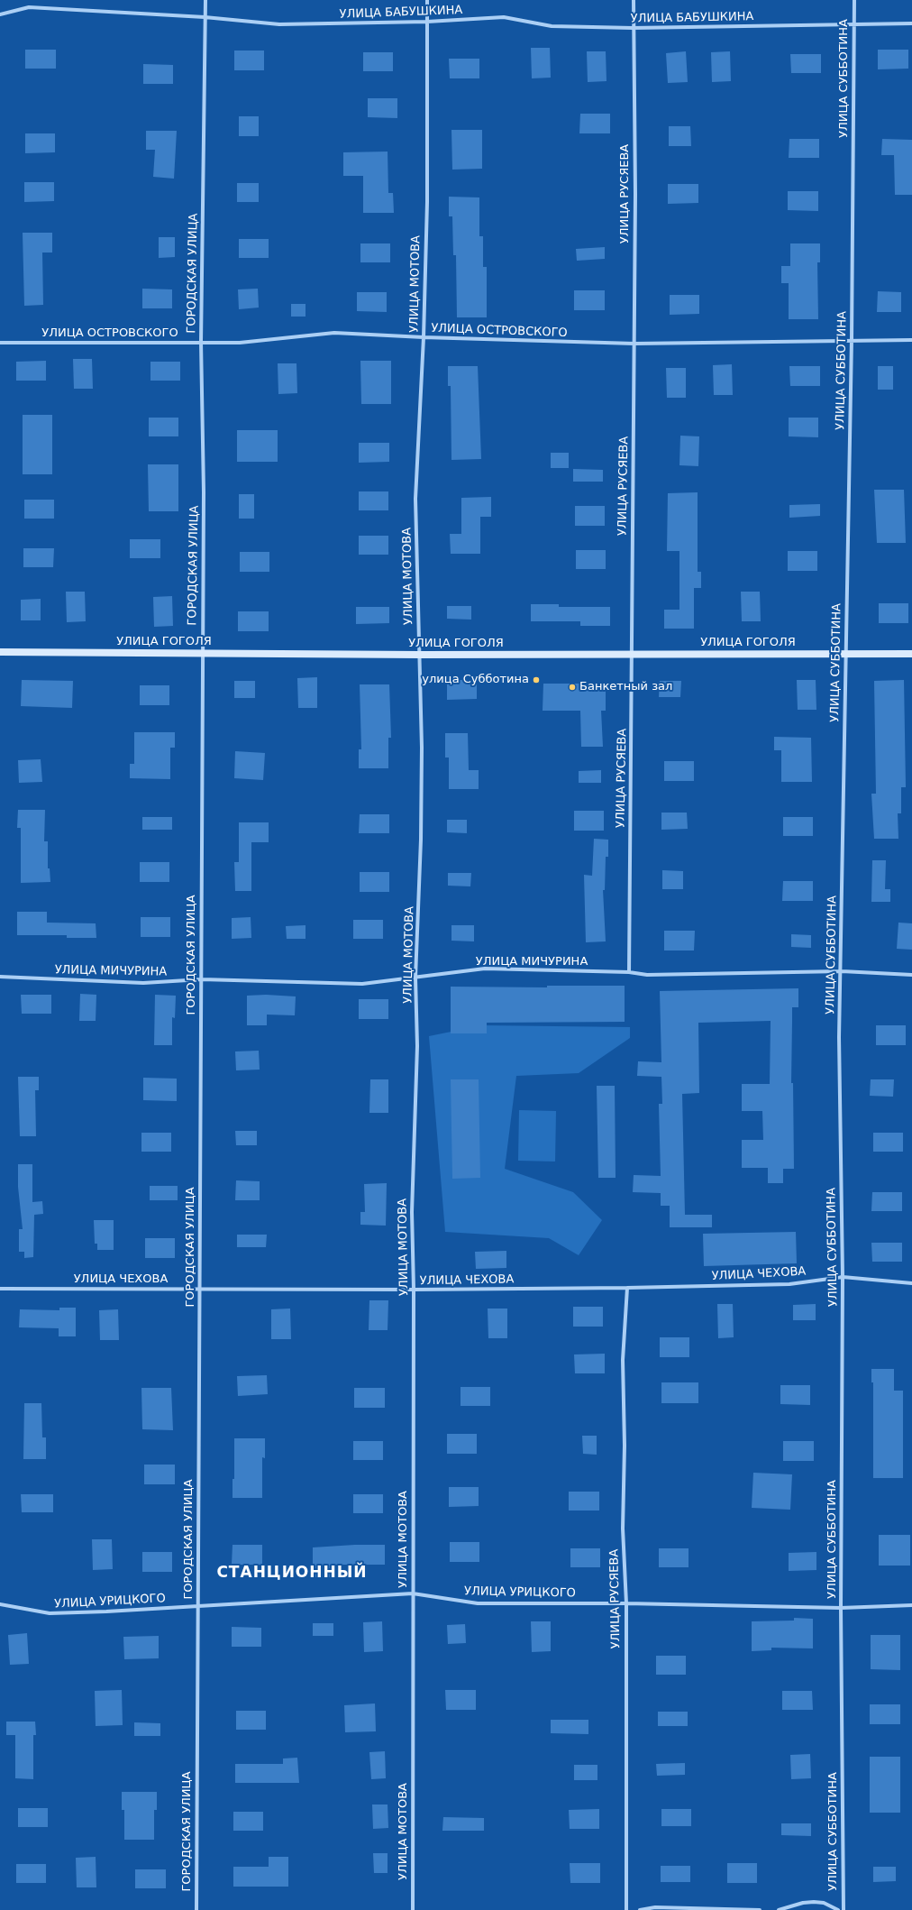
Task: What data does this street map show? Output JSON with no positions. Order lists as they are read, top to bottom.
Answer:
{
  "streets": {
    "street": [
      "УЛИЦА БАБУШКИНА",
      "УЛИЦА СУББОТИНА",
      "УЛИЦА РУСЯЕВА",
      "ГОРОДСКАЯ УЛИЦА",
      "УЛИЦА МОТОВА",
      "УЛИЦА ОСТРОВСКОГО",
      "УЛИЦА ГОГОЛЯ",
      "УЛИЦА МИЧУРИНА",
      "УЛИЦА ЧЕХОВА",
      "УЛИЦА УРИЦКОГО"
    ]
  },
  "crossings": [
    ["УЛИЦА БАБУШКИНА", "УЛИЦА СУББОТИНА"],
    ["УЛИЦА БАБУШКИНА", "УЛИЦА РУСЯЕВА"],
    ["УЛИЦА БАБУШКИНА", "ГОРОДСКАЯ УЛИЦА"],
    ["УЛИЦА БАБУШКИНА", "УЛИЦА МОТОВА"],
    ["УЛИЦА СУББОТИНА", "УЛИЦА ОСТРОВСКОГО"],
    ["УЛИЦА СУББОТИНА", "УЛИЦА ГОГОЛЯ"],
    ["УЛИЦА СУББОТИНА", "УЛИЦА МИЧУРИНА"],
    ["УЛИЦА СУББОТИНА", "УЛИЦА ЧЕХОВА"],
    ["УЛИЦА СУББОТИНА", "УЛИЦА УРИЦКОГО"],
    ["УЛИЦА РУСЯЕВА", "УЛИЦА ОСТРОВСКОГО"],
    ["УЛИЦА РУСЯЕВА", "УЛИЦА ГОГОЛЯ"],
    ["УЛИЦА РУСЯЕВА", "УЛИЦА МИЧУРИНА"],
    ["УЛИЦА РУСЯЕВА", "УЛИЦА ЧЕХОВА"],
    ["УЛИЦА РУСЯЕВА", "УЛИЦА УРИЦКОГО"],
    ["ГОРОДСКАЯ УЛИЦА", "УЛИЦА ОСТРОВСКОГО"],
    ["ГОРОДСКАЯ УЛИЦА", "УЛИЦА ГОГОЛЯ"],
    ["ГОРОДСКАЯ УЛИЦА", "УЛИЦА МИЧУРИНА"],
    ["ГОРОДСКАЯ УЛИЦА", "УЛИЦА ЧЕХОВА"],
    ["ГОРОДСКАЯ УЛИЦА", "УЛИЦА УРИЦКОГО"],
    ["УЛИЦА МОТОВА", "УЛИЦА ОСТРОВСКОГО"],
    ["УЛИЦА МОТОВА", "УЛИЦА ГОГОЛЯ"],
    ["УЛИЦА МОТОВА", "УЛИЦА МИЧУРИНА"],
    ["УЛИЦА МОТОВА", "УЛИЦА ЧЕХОВА"],
    ["УЛИЦА МОТОВА", "УЛИЦА УРИЦКОГО"]
  ],
  "districts": ["СТАНЦИОННЫЙ"],
  "places": ["улица Субботина", "Банкетный зал"]
}
